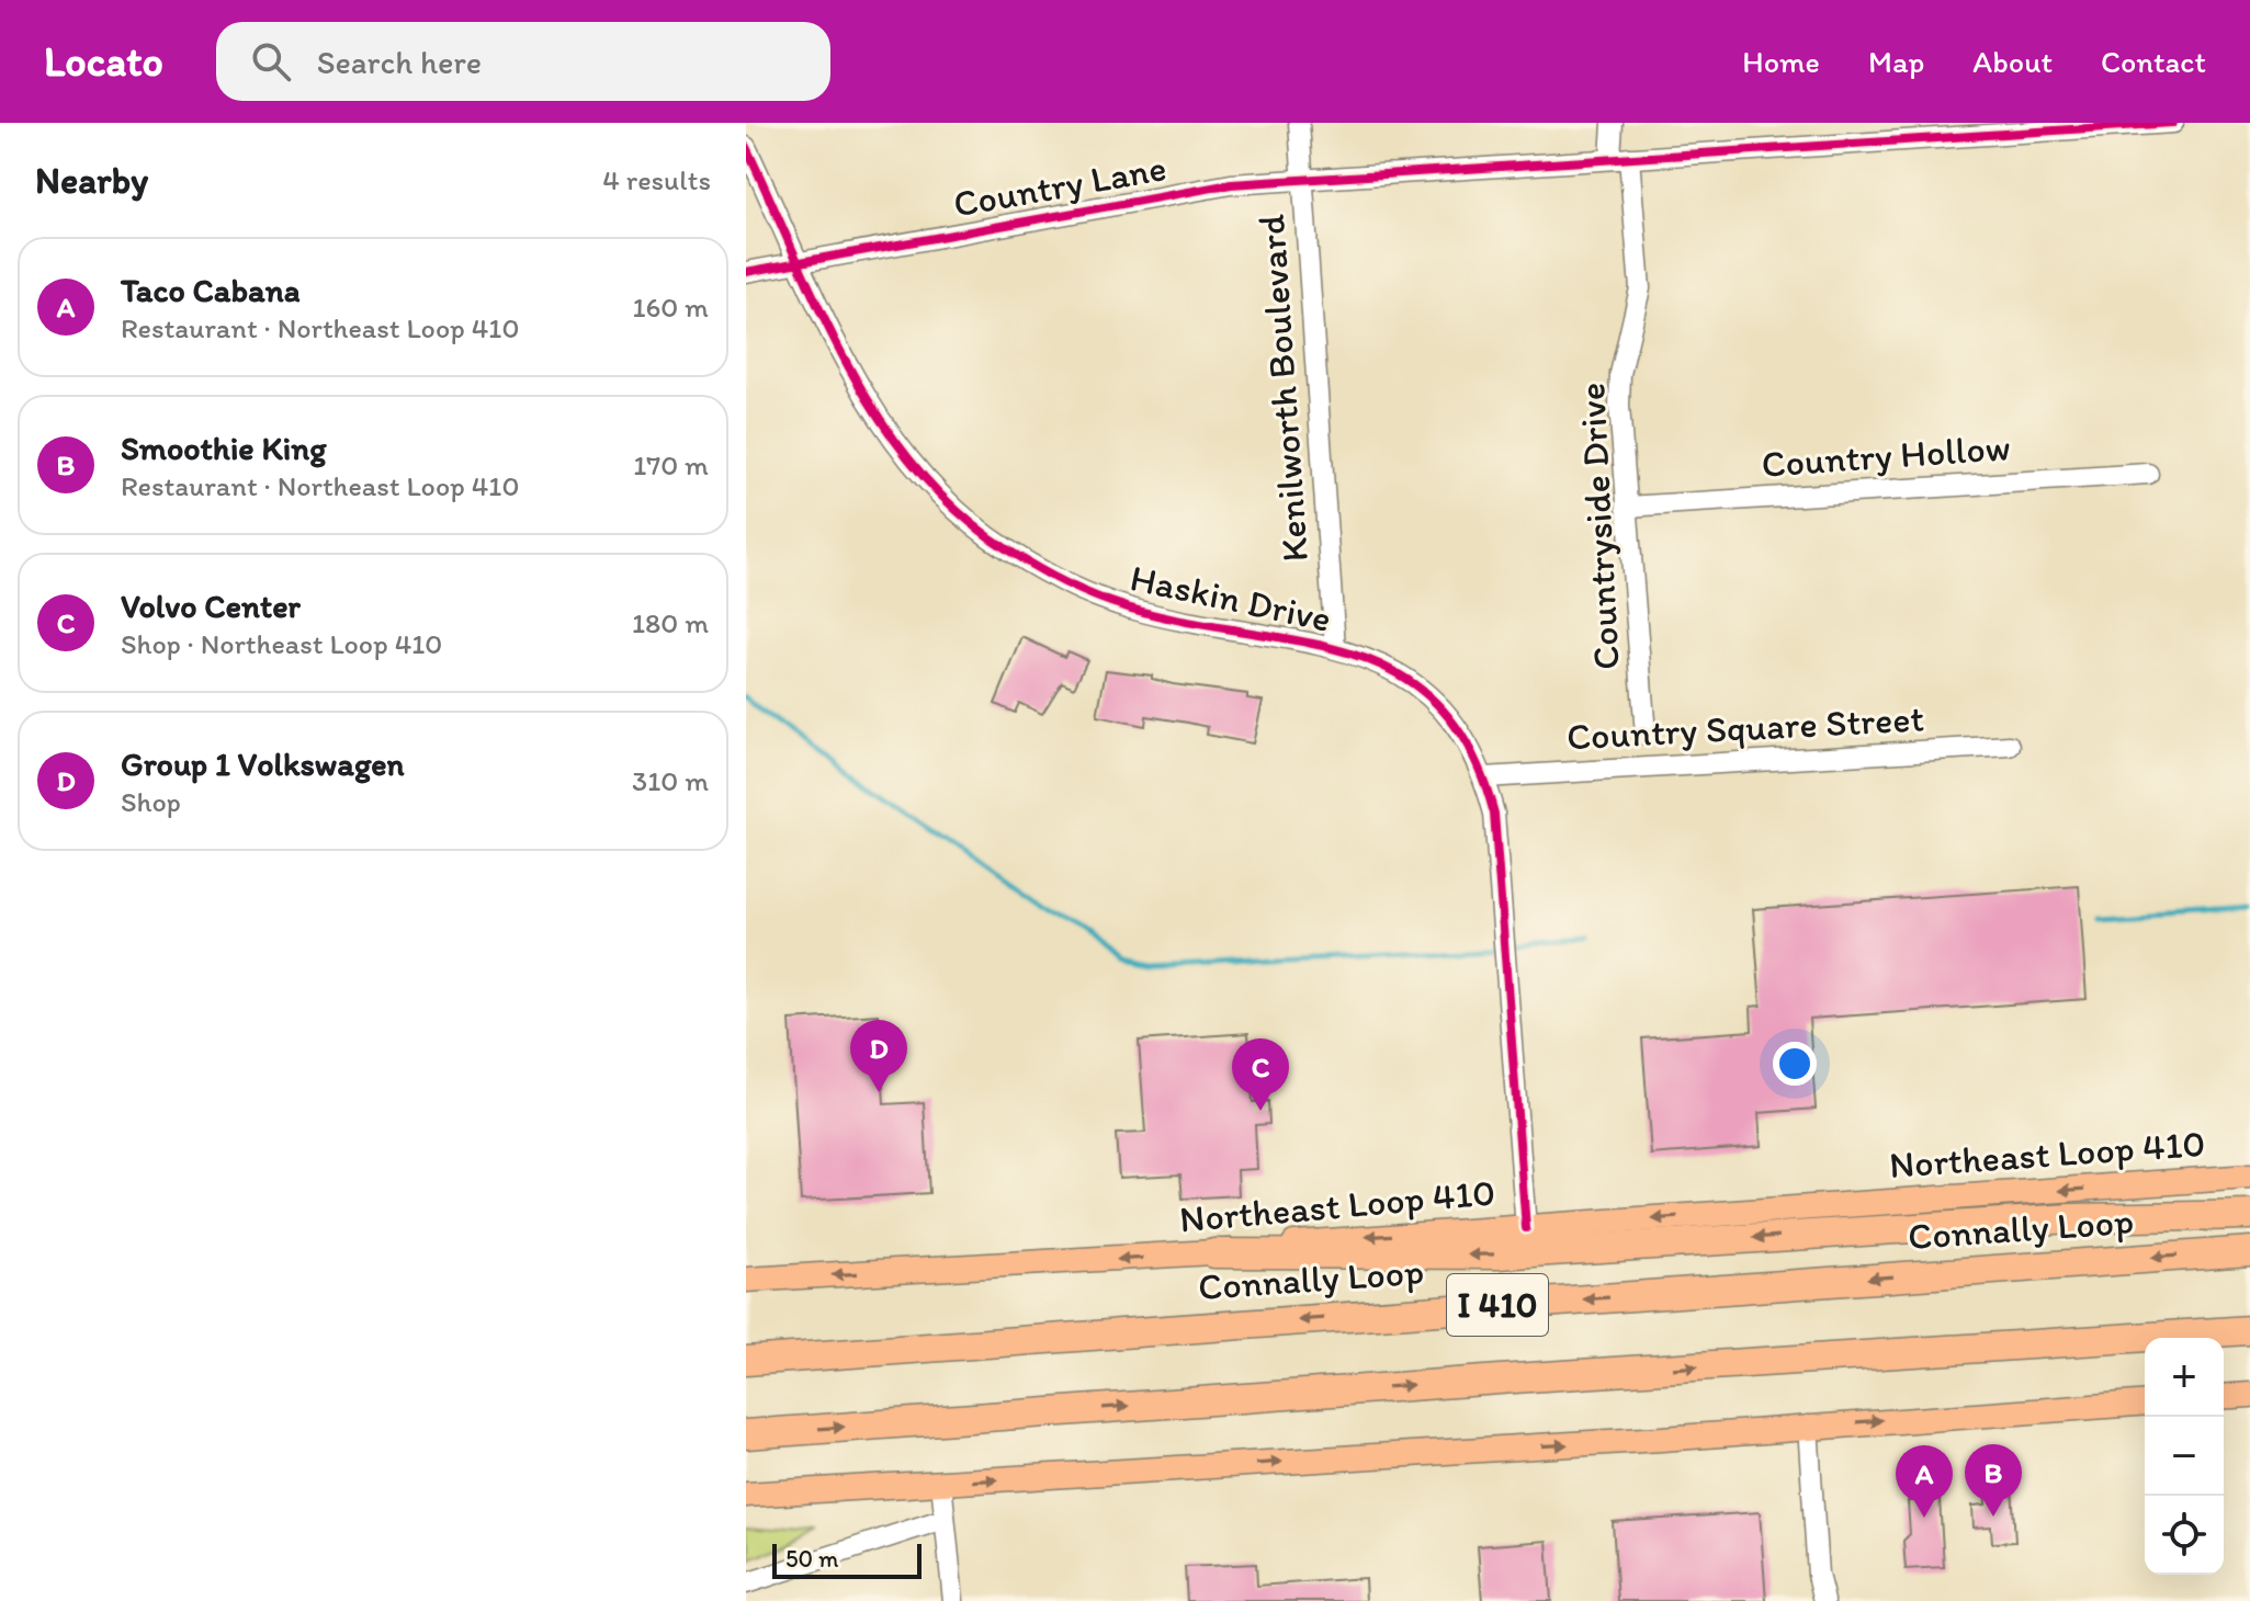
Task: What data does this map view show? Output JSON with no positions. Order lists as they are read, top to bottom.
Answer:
{
  "streets": {
    "highway": ["Connally Loop", "I 410"],
    "main road": ["Northeast Loop 410"],
    "street": [
      "Country Lane",
      "Kenilworth Boulevard",
      "Country Hollow",
      "Countryside Drive",
      "Haskin Drive",
      "Country Square Street"
    ]
  },
  "crossings": [
    ["Country Lane", "Kenilworth Boulevard"],
    ["Country Lane", "Countryside Drive"],
    ["Country Lane", "Haskin Drive"],
    ["Kenilworth Boulevard", "Haskin Drive"],
    ["Country Hollow", "Countryside Drive"],
    ["Haskin Drive", "Country Square Street"],
    ["Haskin Drive", "Northeast Loop 410"]
  ],
  "scale_bar": "50 m",
  "page": {
    "header": "Locato",
    "search": "Search here",
    "nav": [
      "Home",
      "Map",
      "About",
      "Contact"
    ],
    "heading": ["Nearby", "4 results"],
    "list": [
      {
        "mark": "A",
        "name": "Taco Cabana",
        "note": "Restaurant · Northeast Loop 410",
        "value": "160 m"
      },
      {
        "mark": "B",
        "name": "Smoothie King",
        "note": "Restaurant · Northeast Loop 410",
        "value": "170 m"
      },
      {
        "mark": "C",
        "name": "Volvo Center",
        "note": "Shop · Northeast Loop 410",
        "value": "180 m"
      },
      {
        "mark": "D",
        "name": "Group 1 Volkswagen",
        "note": "Shop",
        "value": "310 m"
      }
    ],
    "pins": [
      "D",
      "C",
      "B",
      "A"
    ],
    "map_buttons": ["+", "−"],
    "scale": "50 m"
  }
}
